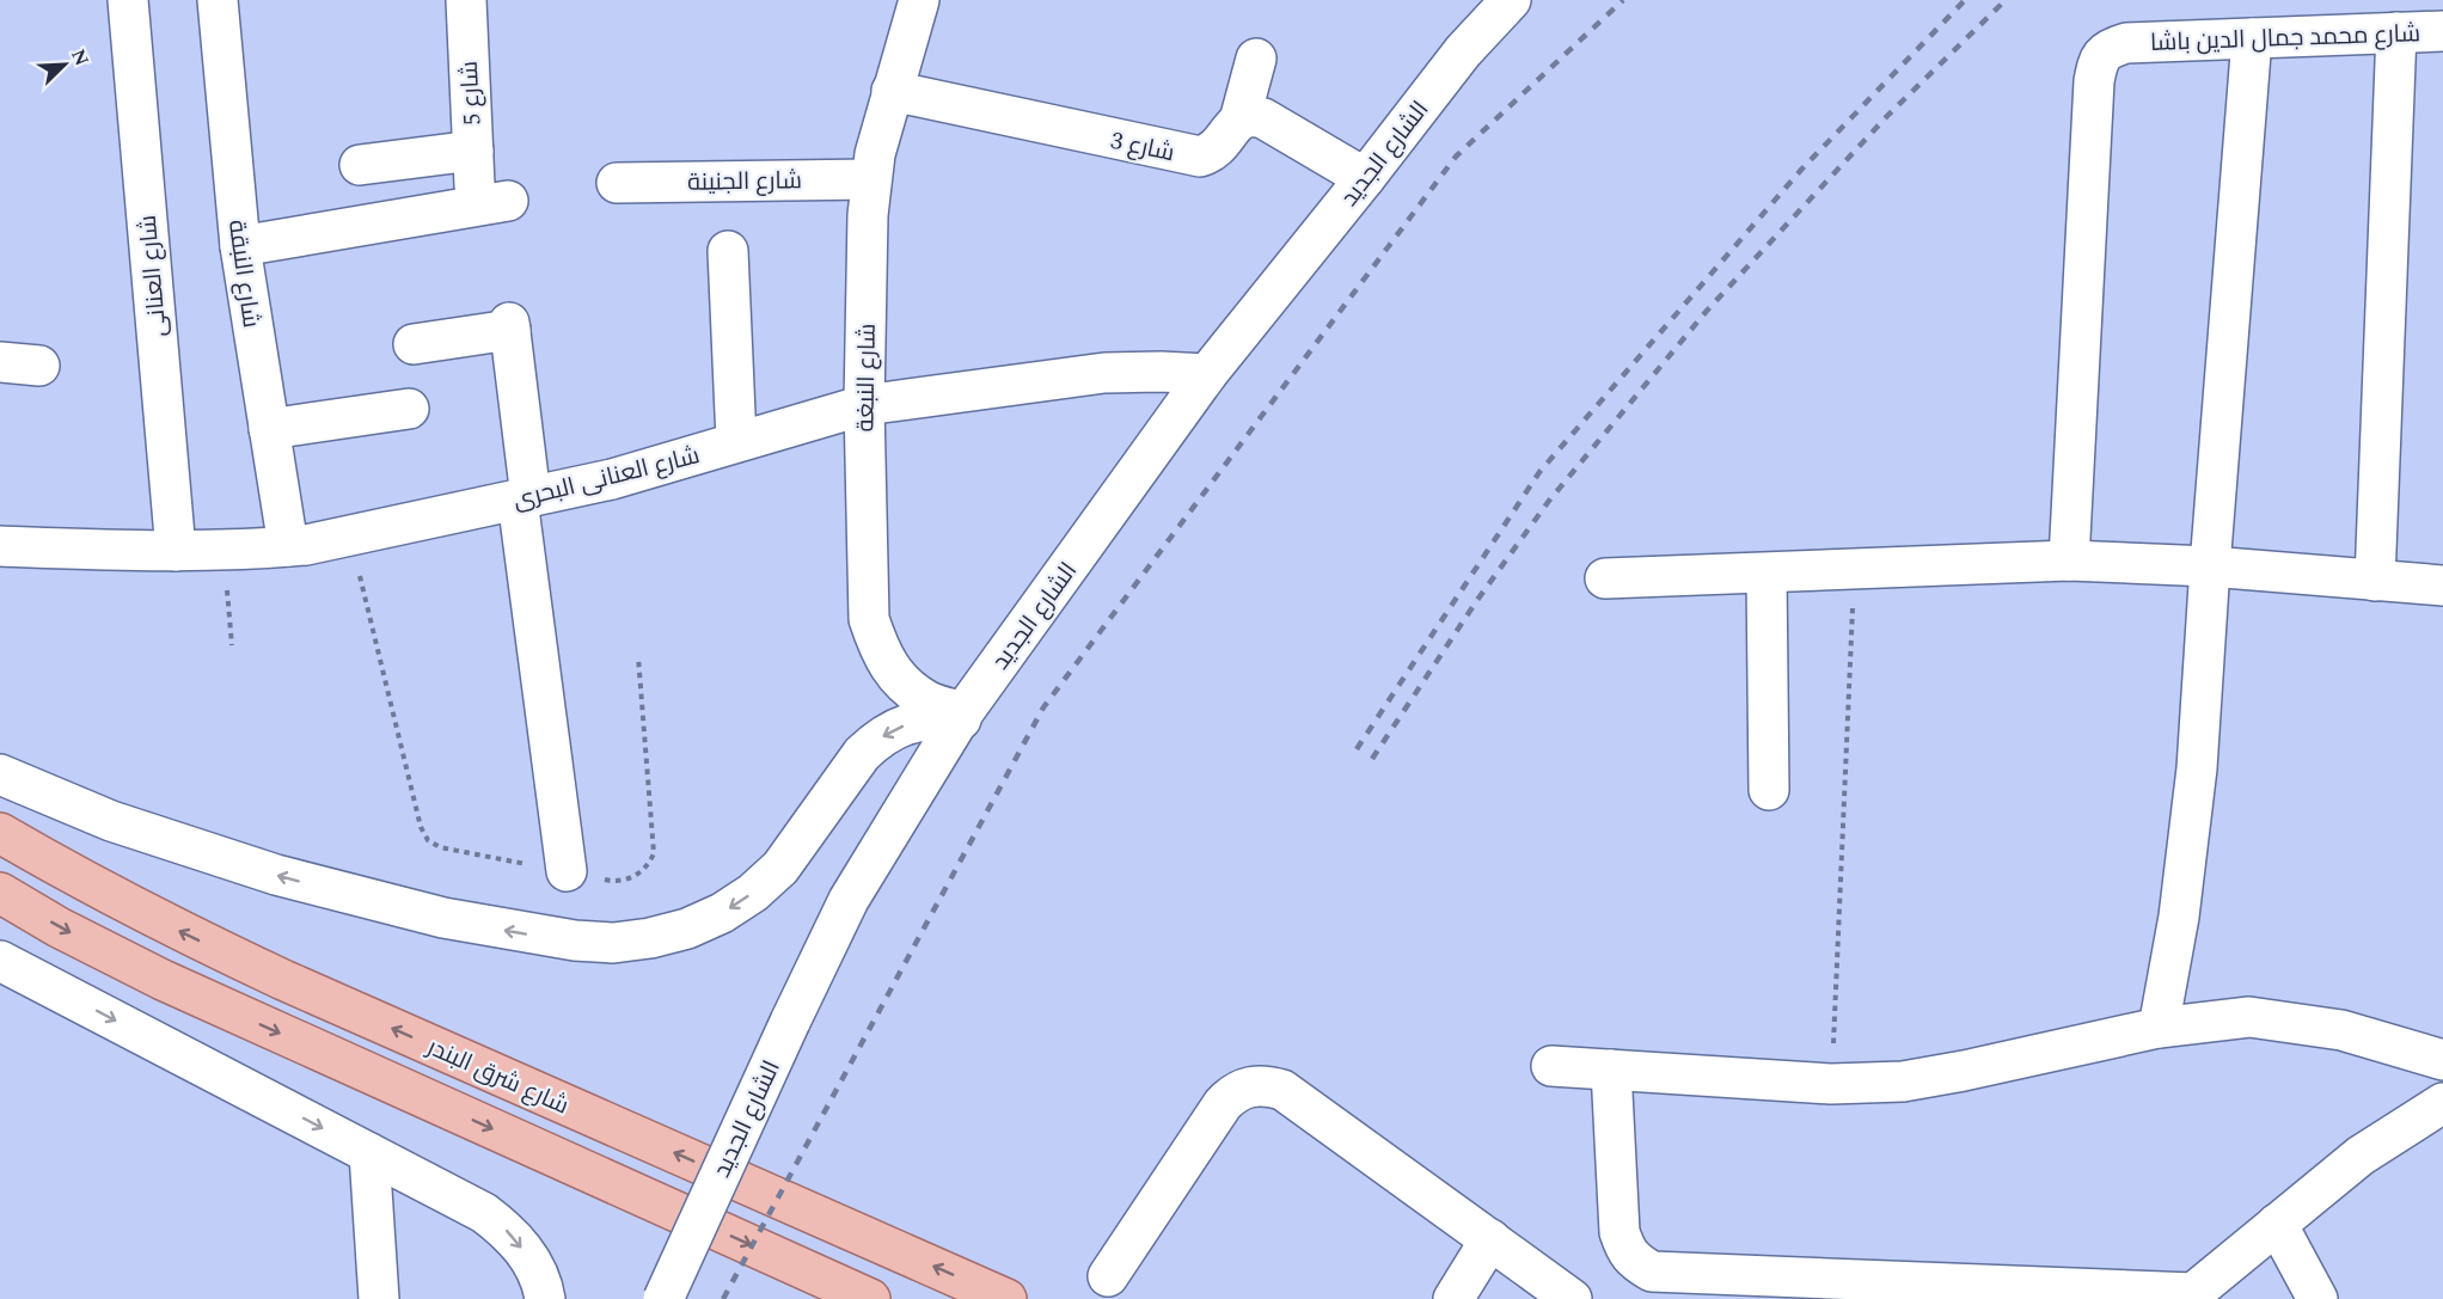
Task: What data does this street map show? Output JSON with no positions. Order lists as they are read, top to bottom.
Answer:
{
  "streets": {
    "main road": ["شارع شرق البندر"],
    "street": [
      "شارع محمد جمال الدين باشا",
      "شارع 5",
      "شارع 3",
      "الشارع الجديد",
      "شارع الجنينة",
      "شارع النبقة",
      "شارع العنانى",
      "شارع النبغة",
      "شارع العنانى البحرى"
    ]
  },
  "crossings": [
    ["شارع 3", "شارع النبغة"],
    ["الشارع الجديد", "شارع النبغة"],
    ["الشارع الجديد", "شارع العنانى البحرى"],
    ["شارع الجنينة", "شارع النبغة"],
    ["شارع النبقة", "شارع العنانى البحرى"],
    ["شارع العنانى", "شارع العنانى البحرى"],
    ["شارع النبغة", "شارع العنانى البحرى"]
  ],
  "north": "top right"
}
